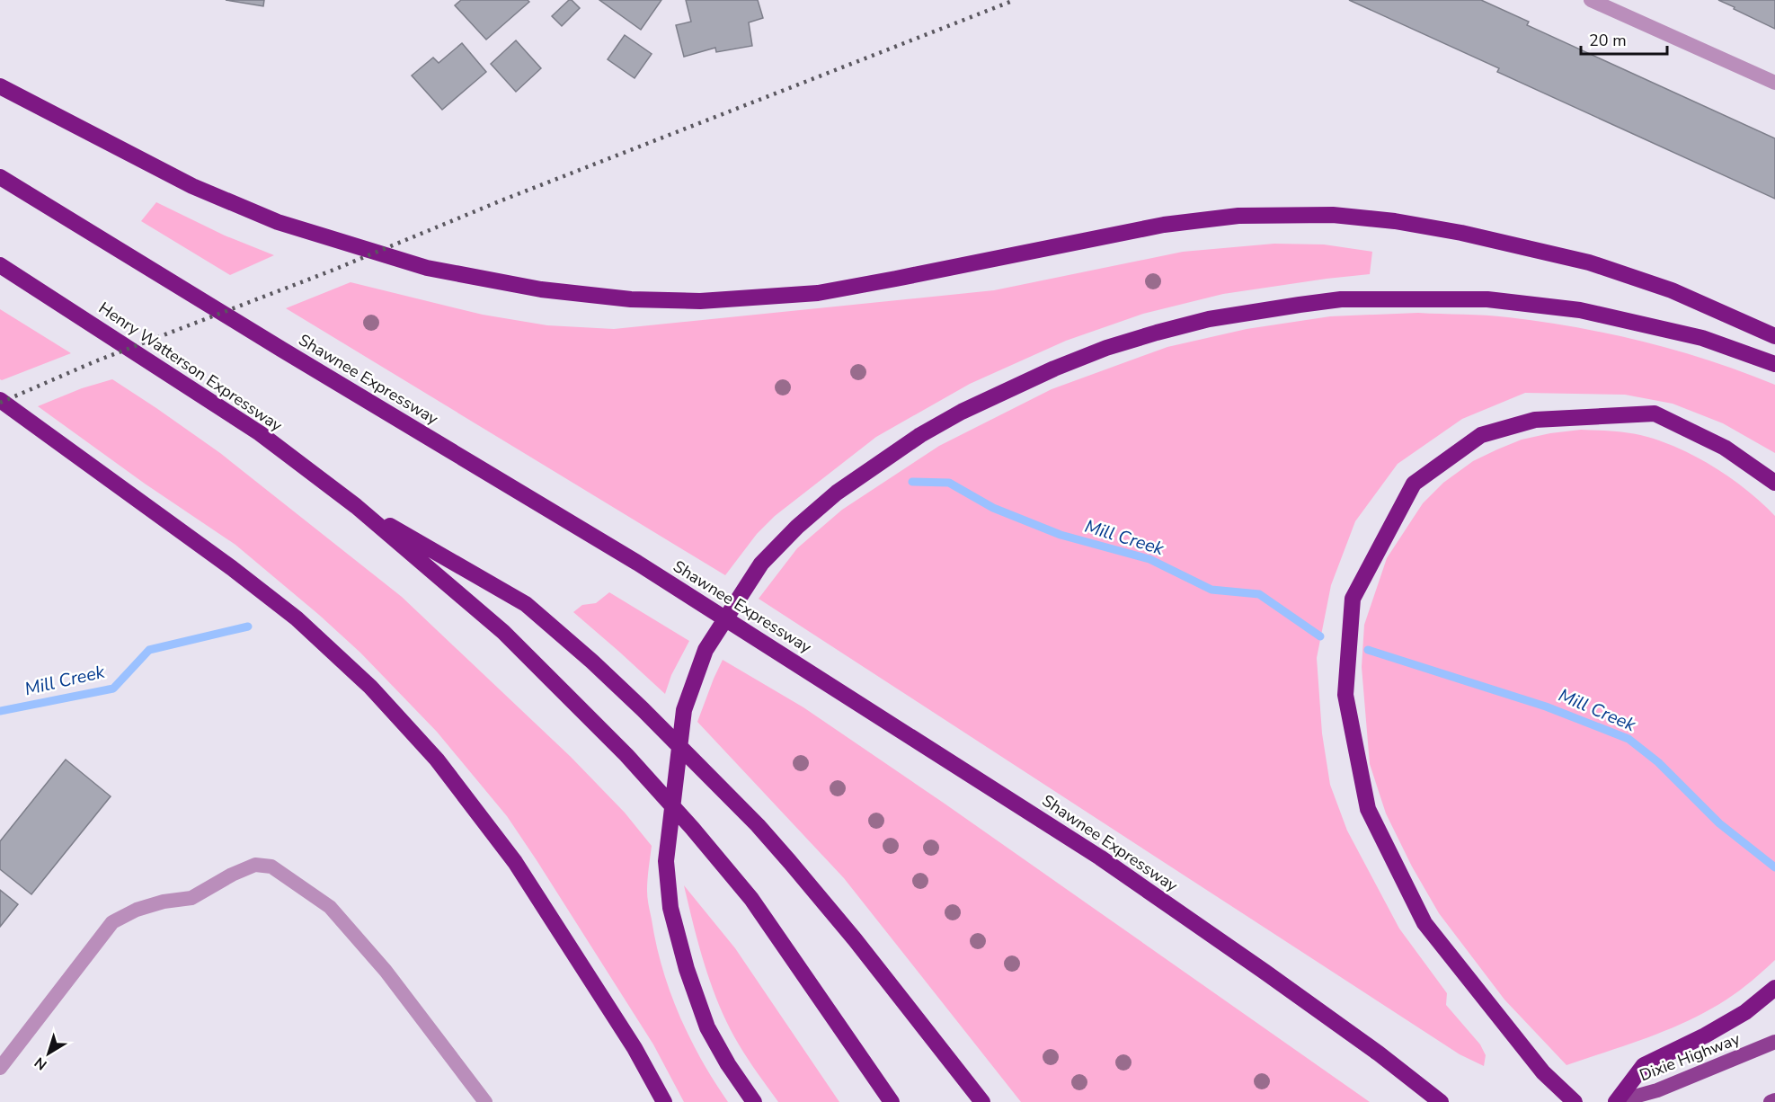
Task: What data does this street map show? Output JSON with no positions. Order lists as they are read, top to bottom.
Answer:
{
  "streets": {
    "highway": ["Henry Watterson Expressway", "Shawnee Expressway"],
    "main road": ["Dixie Highway"]
  },
  "water": ["Mill Creek"],
  "scale_bar": "20 m",
  "north": "bottom left"
}
